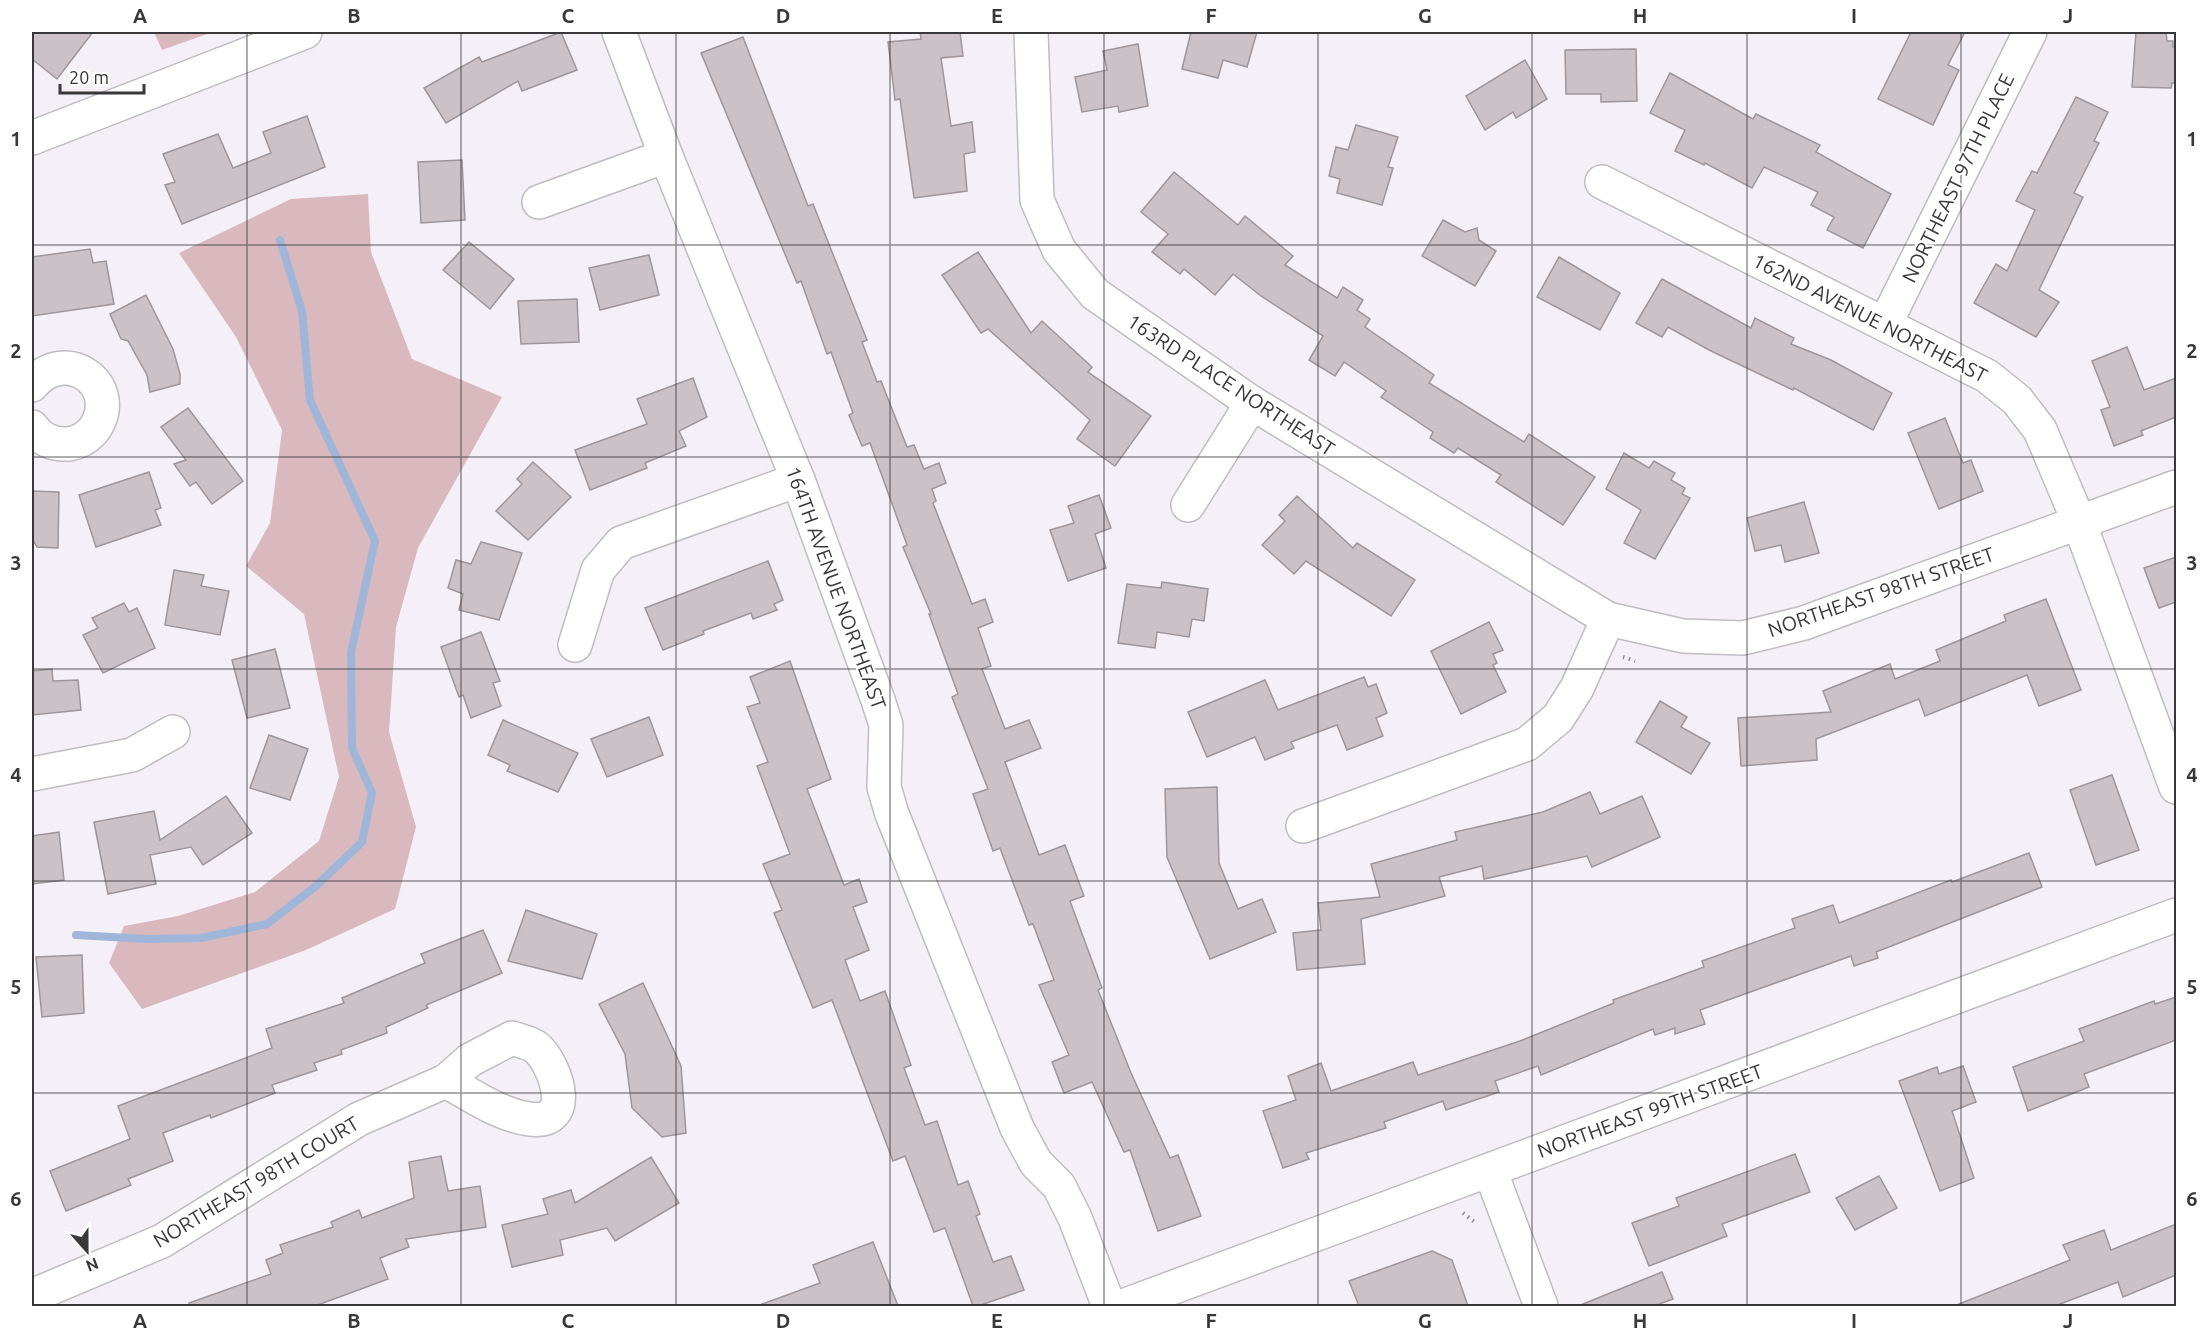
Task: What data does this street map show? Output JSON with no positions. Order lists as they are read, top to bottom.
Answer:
{
  "streets": {
    "street": [
      "NORTHEAST 97TH PLACE",
      "162ND AVENUE NORTHEAST",
      "163RD PLACE NORTHEAST",
      "164TH AVENUE NORTHEAST",
      "NORTHEAST 98TH STREET",
      "NORTHEAST 99TH STREET",
      "NORTHEAST 98TH COURT"
    ]
  },
  "crossings": [
    ["NORTHEAST 97TH PLACE", "162ND AVENUE NORTHEAST"],
    ["162ND AVENUE NORTHEAST", "NORTHEAST 98TH STREET"],
    ["163RD PLACE NORTHEAST", "NORTHEAST 98TH STREET"]
  ],
  "scale_bar": "20 m",
  "north": "bottom",
  "grid": {
    "columns": [
      "A",
      "B",
      "C",
      "D",
      "E",
      "F",
      "G",
      "H",
      "I",
      "J"
    ],
    "rows": [
      "1",
      "2",
      "3",
      "4",
      "5",
      "6"
    ]
  }
}
